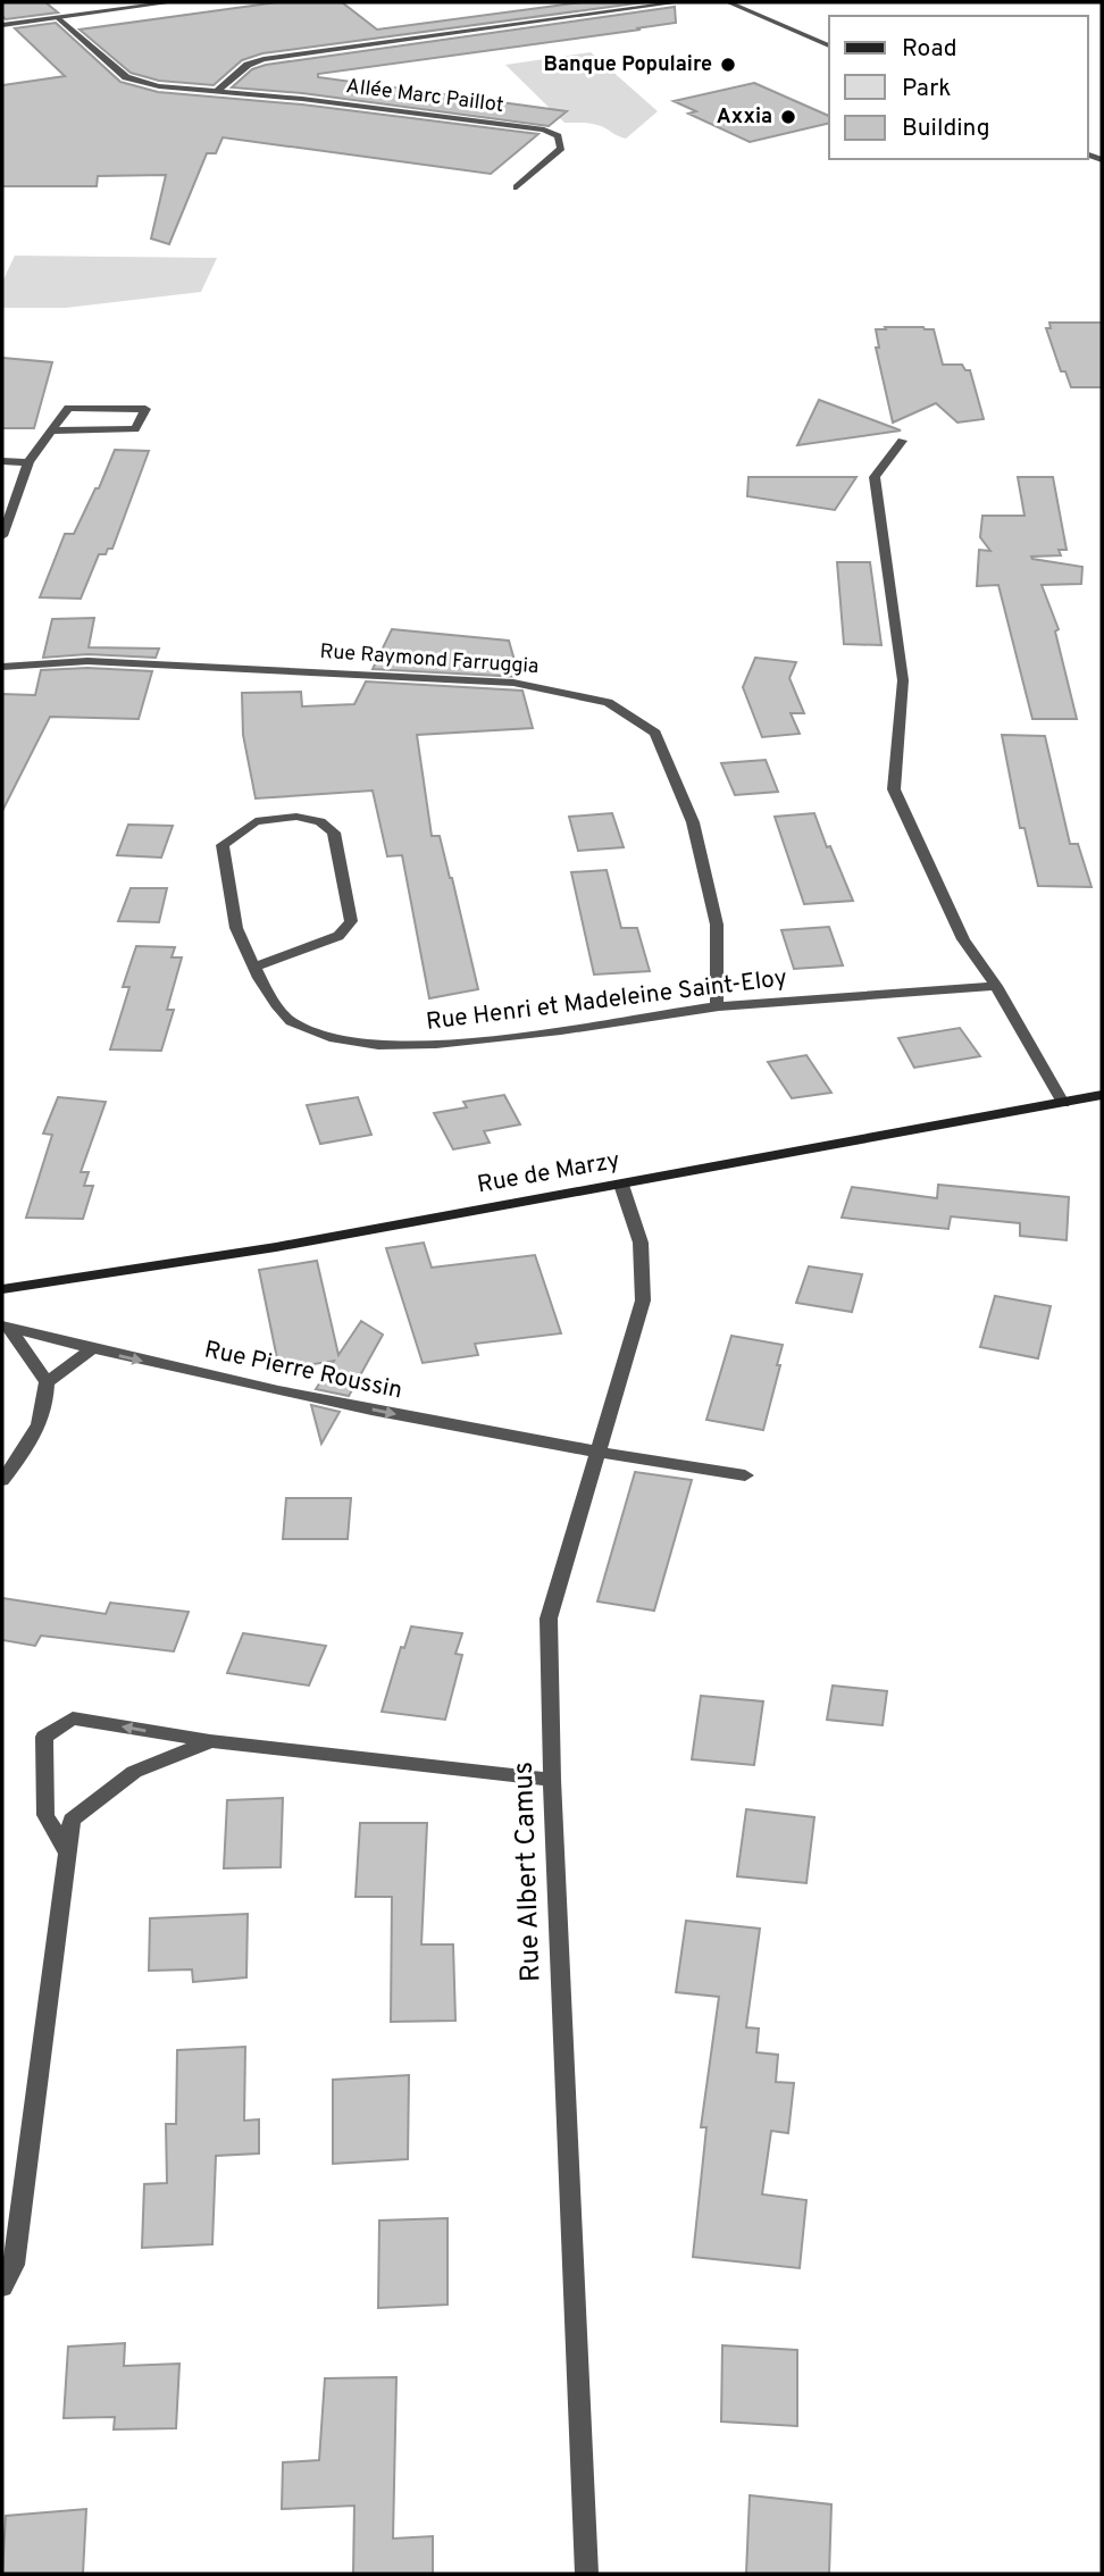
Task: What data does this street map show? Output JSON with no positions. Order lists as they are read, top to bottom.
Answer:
{
  "streets": {
    "main road": ["Rue de Marzy"],
    "street": [
      "Allée Marc Paillot",
      "Rue Raymond Farruggia",
      "Rue Henri et Madeleine Saint-Eloy",
      "Rue Pierre Roussin",
      "Rue Albert Camus"
    ]
  },
  "crossings": [
    ["Rue Raymond Farruggia", "Rue Henri et Madeleine Saint-Eloy"],
    ["Rue de Marzy", "Rue Albert Camus"],
    ["Rue Pierre Roussin", "Rue Albert Camus"]
  ],
  "one_way": ["Rue Pierre Roussin"],
  "places": ["Banque Populaire", "Axxia"],
  "legend": ["Road", "Park", "Building"]
}
